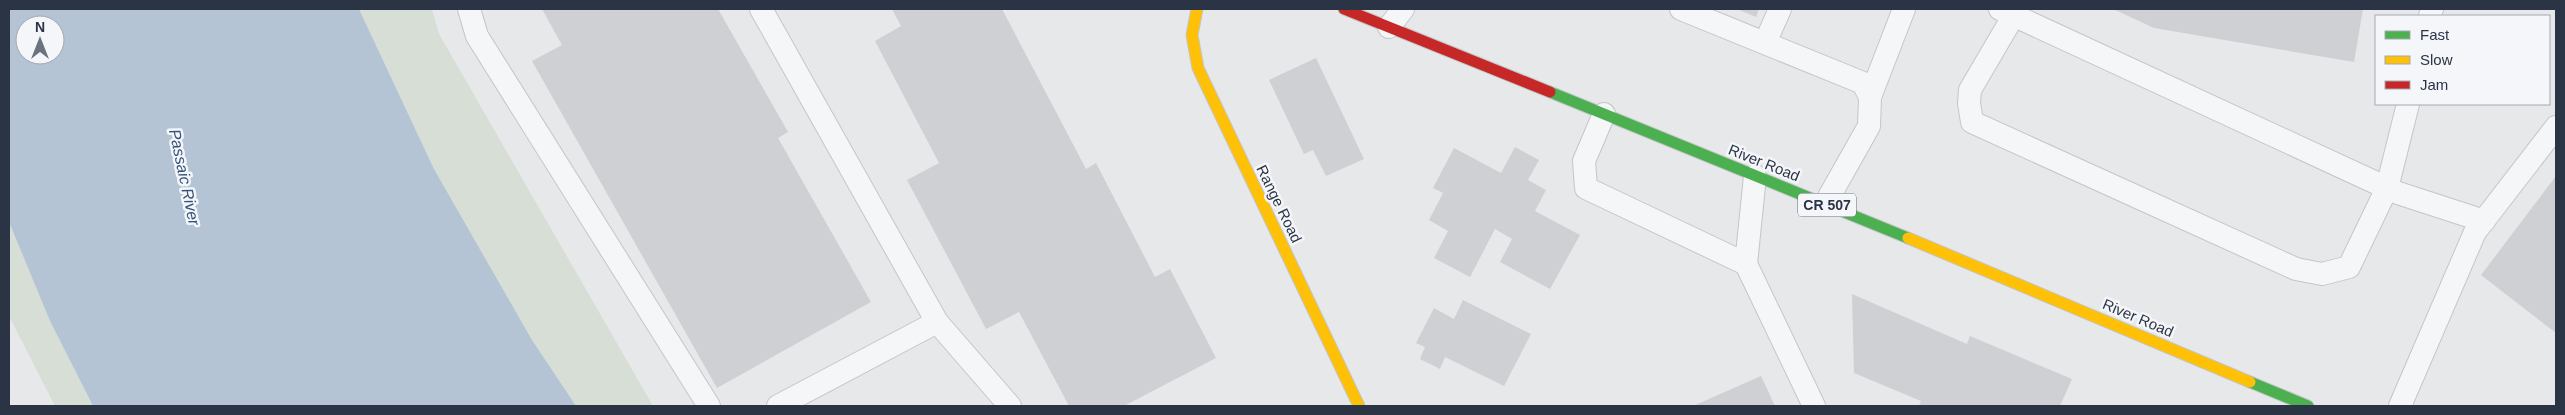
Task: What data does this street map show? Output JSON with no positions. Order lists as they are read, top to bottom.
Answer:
{
  "streets": {
    "main road": ["River Road", "Range Road", "CR 507"]
  },
  "water": ["Passaic River"],
  "legend": ["Fast", "Slow", "Jam"],
  "north": "top"
}
